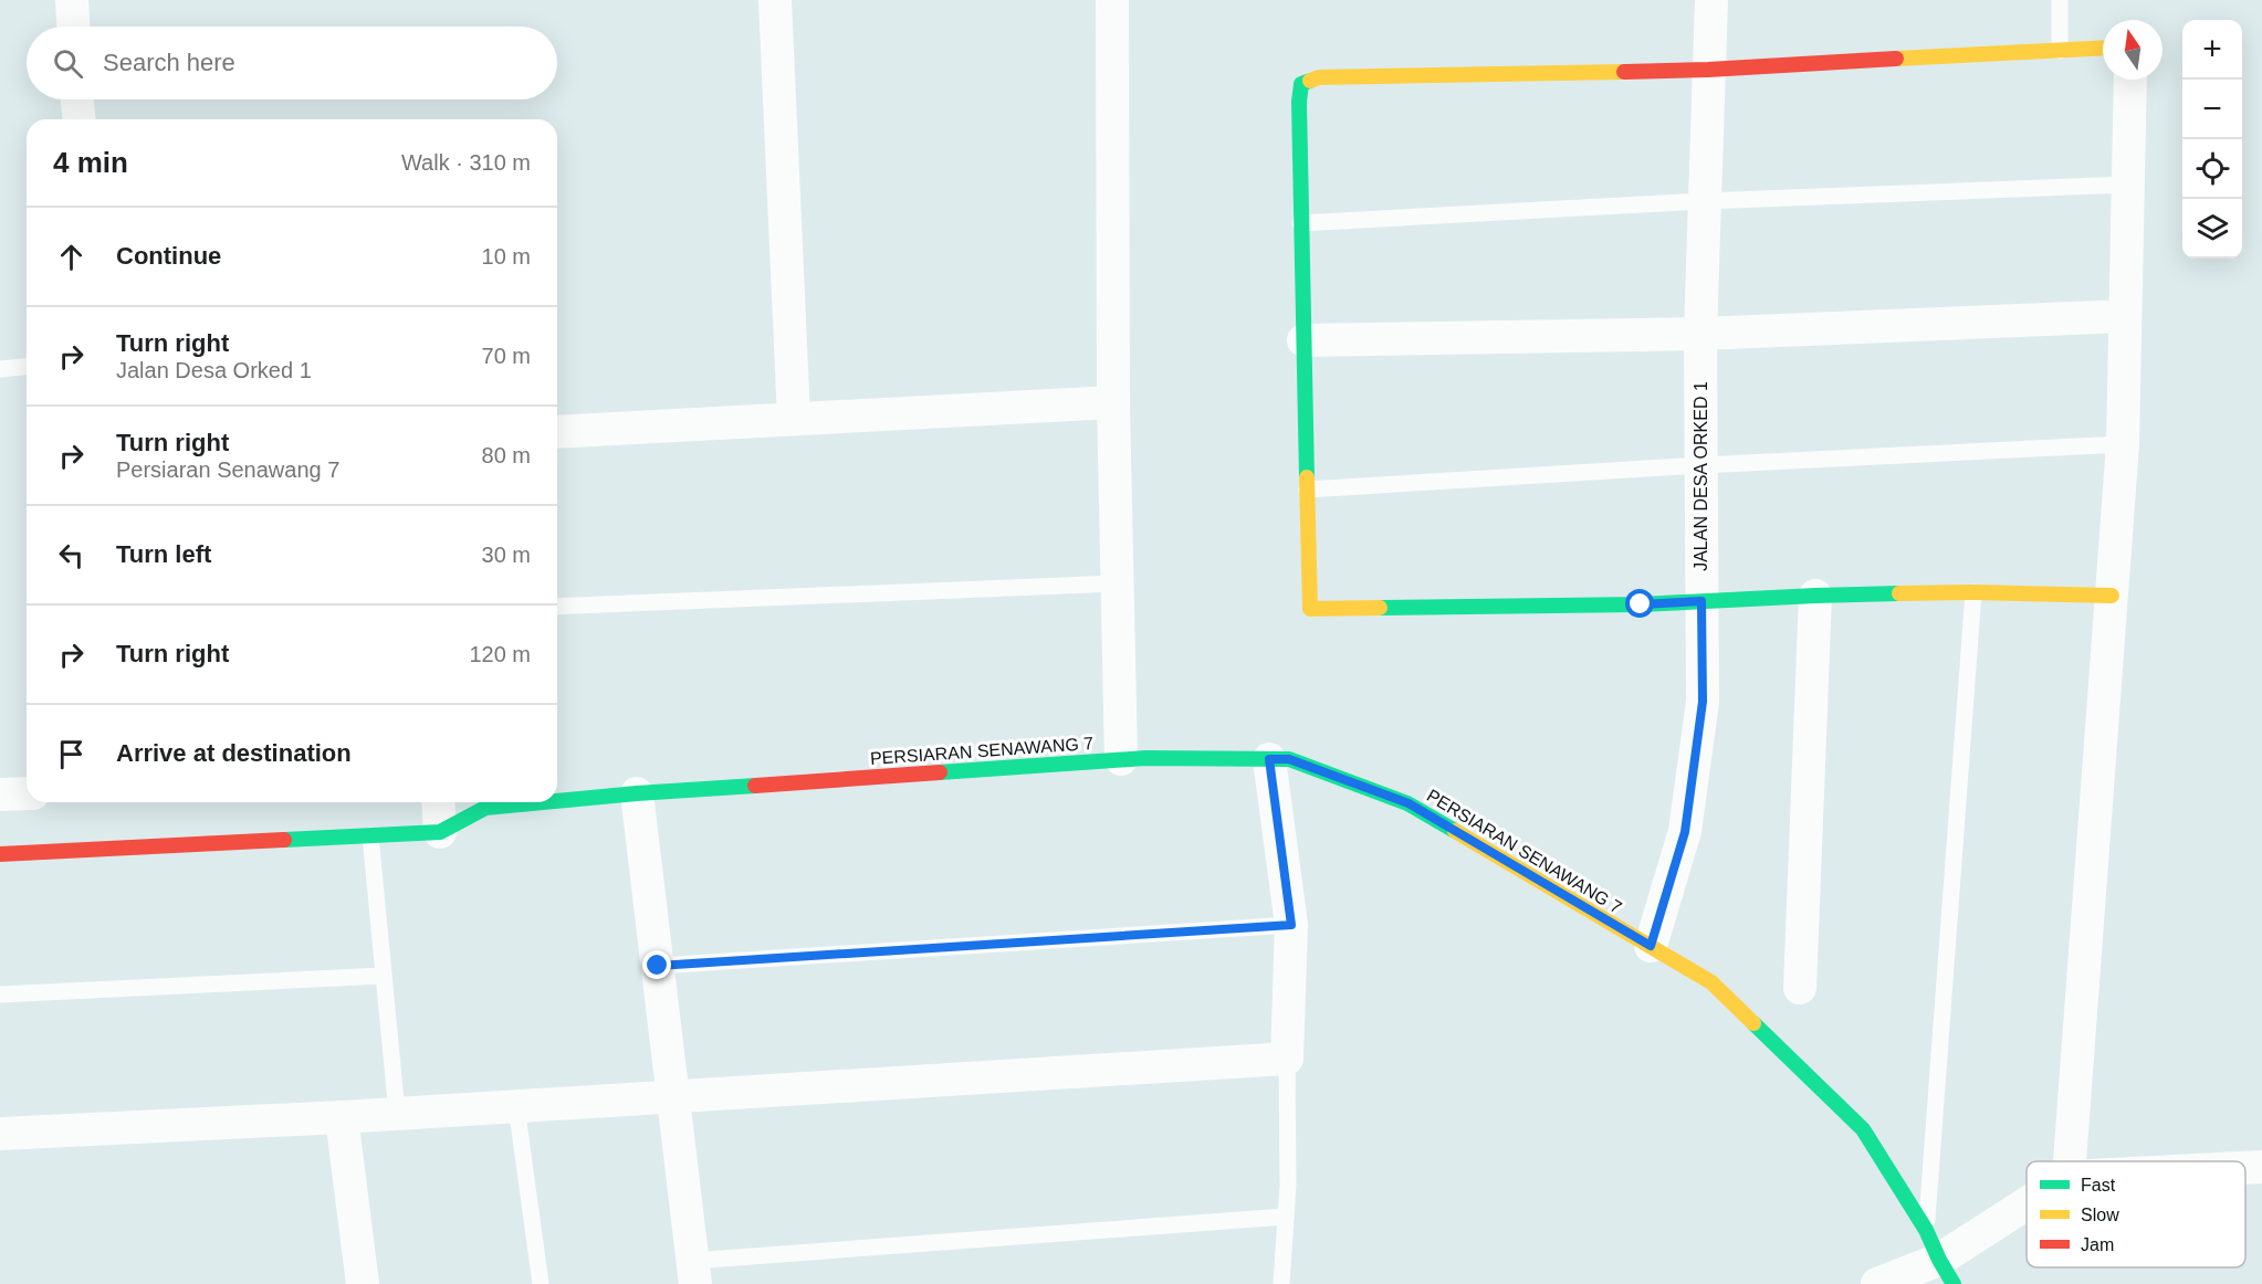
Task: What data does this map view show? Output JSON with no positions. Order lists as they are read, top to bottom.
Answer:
{
  "streets": {
    "street": ["JALAN DESA ORKED 1", "PERSIARAN SENAWANG 7"]
  },
  "crossings": [
    ["JALAN DESA ORKED 1", "PERSIARAN SENAWANG 7"]
  ],
  "legend": ["Fast", "Slow", "Jam"],
  "north": "top",
  "page": {
    "map_buttons": ["+", "−"],
    "search": "Search here",
    "heading": ["4 min", "Walk · 310 m"],
    "list": [
      ["Continue", "10 m"],
      ["Turn right", "Jalan Desa Orked 1", "70 m"],
      ["Turn right", "Persiaran Senawang 7", "80 m"],
      ["Turn left", "30 m"],
      ["Turn right", "120 m"],
      "Arrive at destination"
    ]
  }
}
